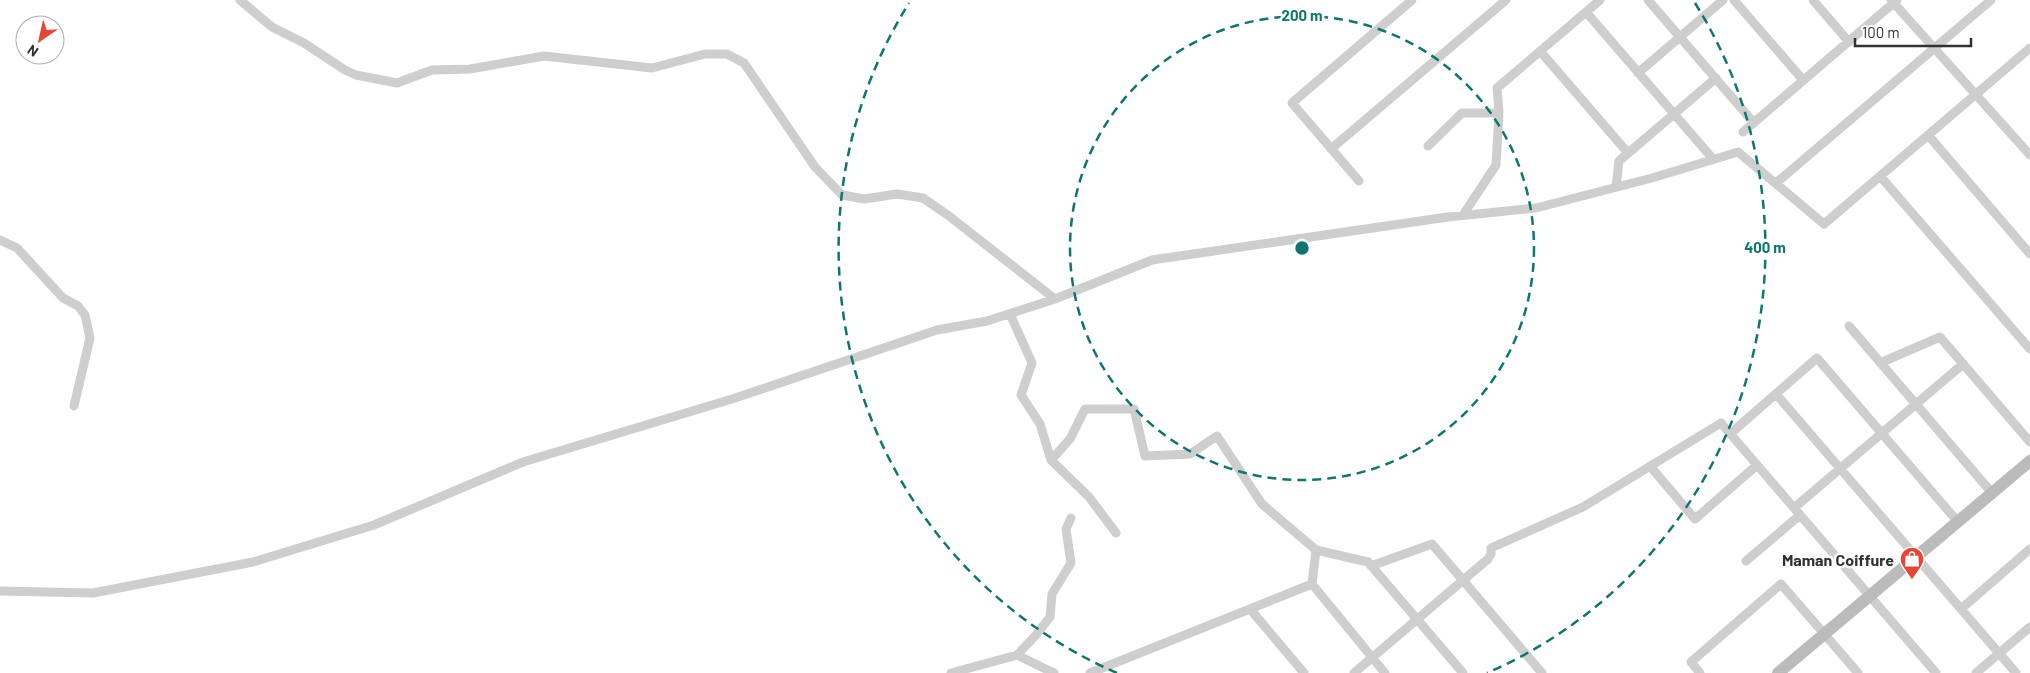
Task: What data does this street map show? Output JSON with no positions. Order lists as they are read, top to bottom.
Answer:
{
  "places": {
    "shop": ["Maman Coiffure"]
  },
  "scale_bar": "100 m",
  "north": "bottom left",
  "rings": ["200 m", "400 m"]
}
